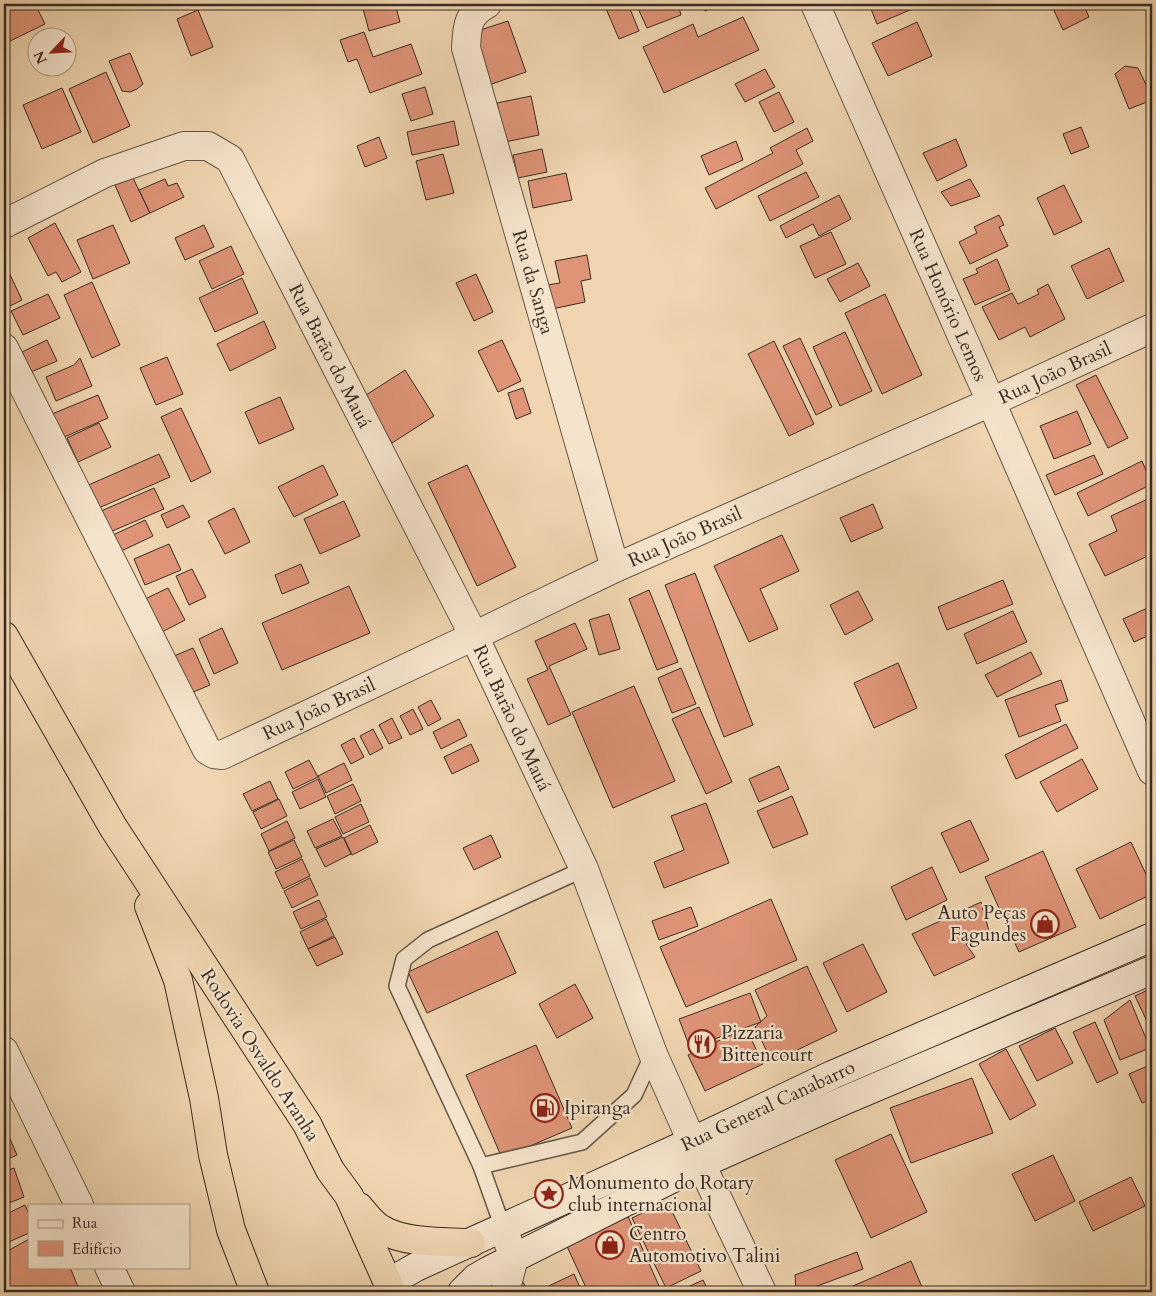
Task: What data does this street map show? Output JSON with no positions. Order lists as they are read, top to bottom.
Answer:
{
  "streets": {
    "highway": ["Rodovia Osvaldo Aranha"],
    "street": [
      "Rua da Sanga",
      "Rua Honório Lemos",
      "Rua Barão do Mauá",
      "Rua João Brasil",
      "Rua General Canabarro"
    ]
  },
  "crossings": [
    ["Rua da Sanga", "Rua João Brasil"],
    ["Rua Honório Lemos", "Rua João Brasil"],
    ["Rua Barão do Mauá", "Rua João Brasil"],
    ["Rua Barão do Mauá", "Rua General Canabarro"],
    ["Rodovia Osvaldo Aranha", "Rua General Canabarro"]
  ],
  "places": {
    "shop": ["Auto Peças Fagundes", "Centro Automotivo Talini"],
    "restaurant": ["Pizzaria Bittencourt"],
    "fuel station": ["Ipiranga"],
    "place": ["Monumento do Rotary club internacional"]
  },
  "legend": ["Rua", "Edifício"],
  "north": "bottom left"
}
